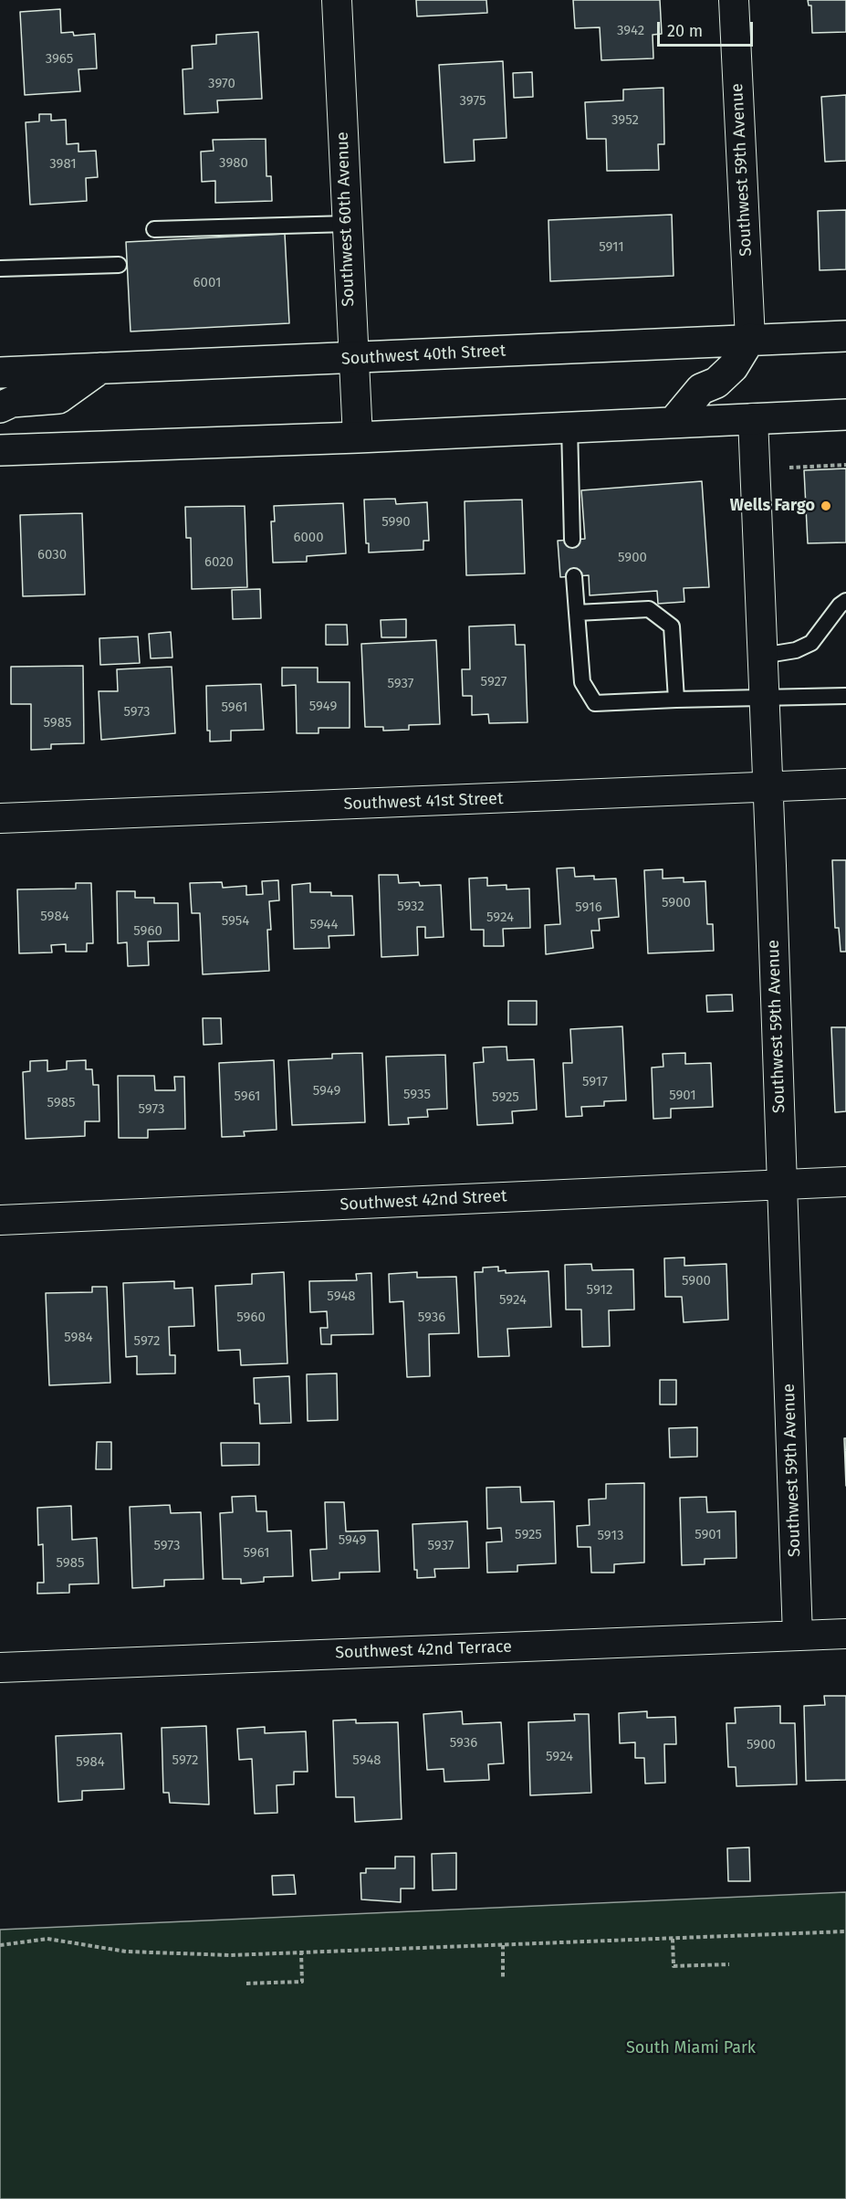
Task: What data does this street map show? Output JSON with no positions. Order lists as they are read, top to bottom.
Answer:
{
  "streets": {
    "main road": ["Southwest 40th Street"],
    "street": [
      "Southwest 59th Avenue",
      "Southwest 60th Avenue",
      "Southwest 41st Street",
      "Southwest 42nd Street",
      "Southwest 42nd Terrace"
    ]
  },
  "crossings": [
    ["Southwest 59th Avenue", "Southwest 40th Street"],
    ["Southwest 59th Avenue", "Southwest 41st Street"],
    ["Southwest 59th Avenue", "Southwest 42nd Street"],
    ["Southwest 59th Avenue", "Southwest 42nd Terrace"],
    ["Southwest 60th Avenue", "Southwest 40th Street"]
  ],
  "parks": ["South Miami Park"],
  "places": ["Wells Fargo"],
  "house_numbers": [
    "3942",
    "3965",
    "3970",
    "3975",
    "3952",
    "3980",
    "3981",
    "5911",
    "6001",
    "5990",
    "6000",
    "6030",
    "5900",
    "6020",
    "5927",
    "5937",
    "5949",
    "5961",
    "5973",
    "5985",
    "5900",
    "5932",
    "5916",
    "5984",
    "5924",
    "5954",
    "5944",
    "5960",
    "5917",
    "5949",
    "5935",
    "5901",
    "5961",
    "5925",
    "5985",
    "5973",
    "5900",
    "5912",
    "5948",
    "5924",
    "5960",
    "5936",
    "5984",
    "5972",
    "5925",
    "5901",
    "5913",
    "5949",
    "5973",
    "5937",
    "5961",
    "5985",
    "5936",
    "5900",
    "5924",
    "5972",
    "5948",
    "5984"
  ],
  "scale_bar": "20 m"
}
